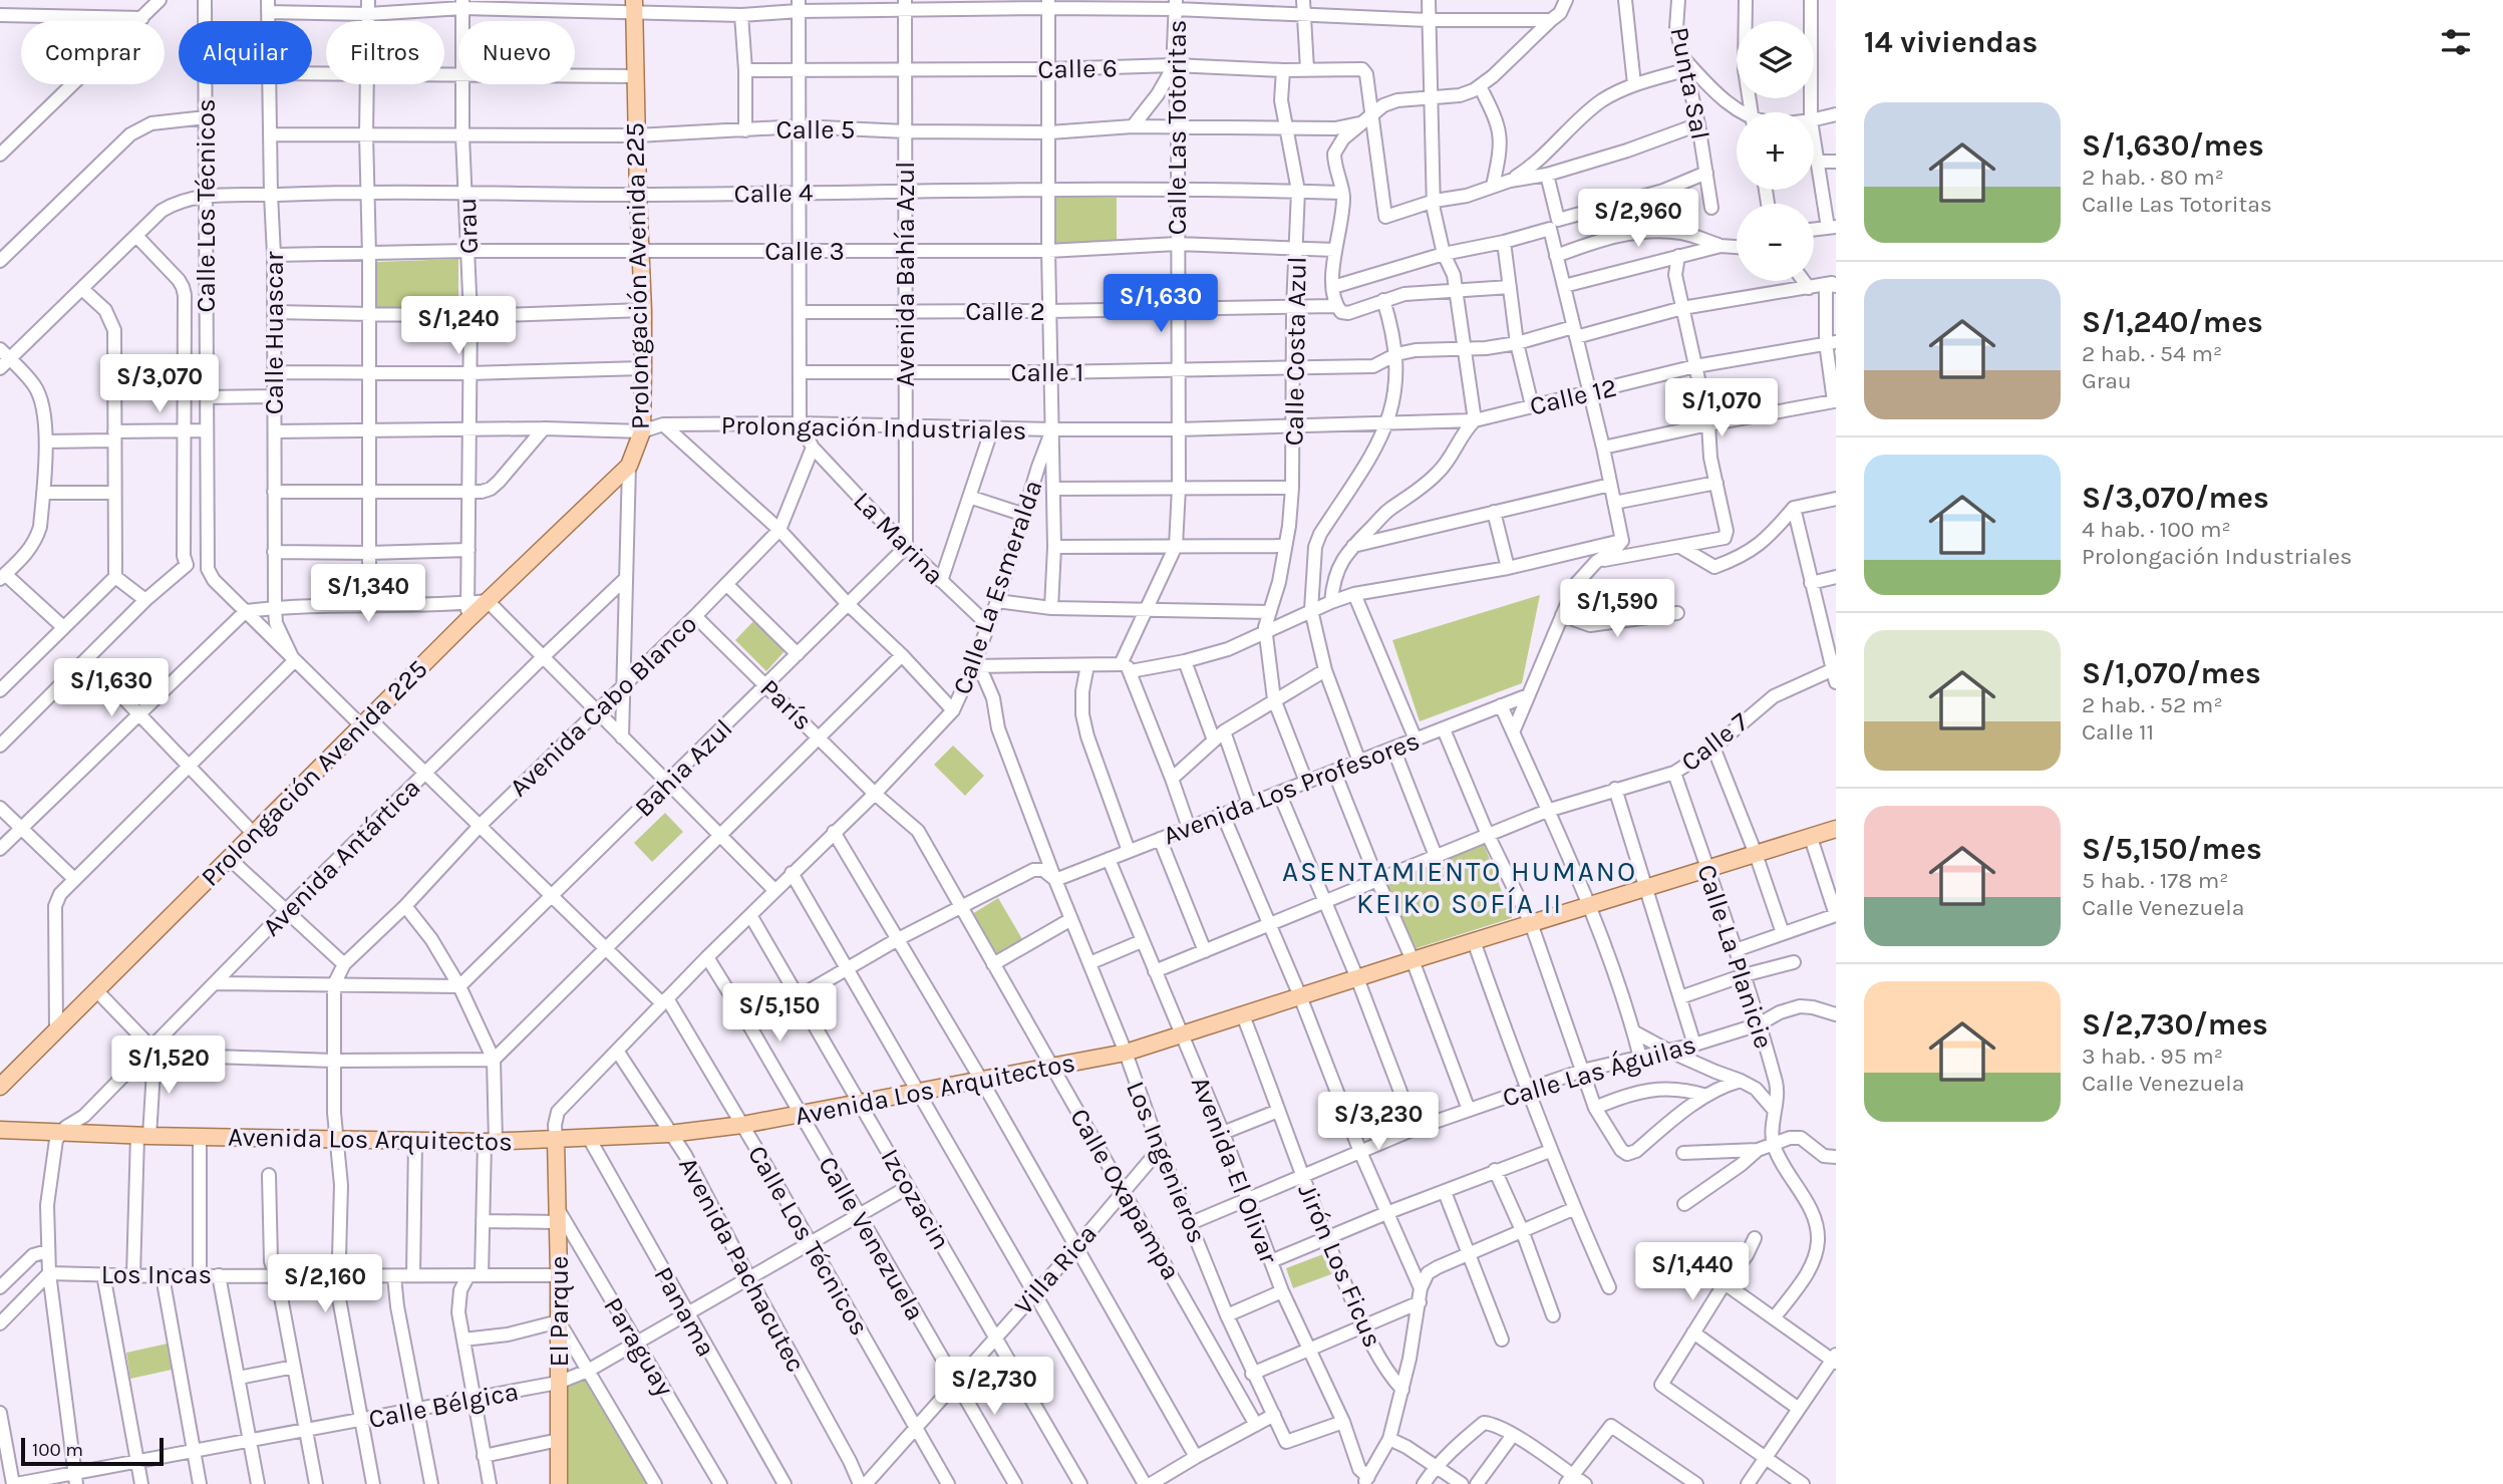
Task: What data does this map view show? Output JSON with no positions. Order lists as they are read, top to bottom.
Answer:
{
  "streets": {
    "main road": ["Prolongación Avenida 225", "Avenida Los Arquitectos", "El Parque"],
    "street": [
      "Calle 6",
      "Punta Sal",
      "Calle Las Totoritas",
      "Calle 5",
      "Calle 4",
      "Calle Los Técnicos",
      "Grau",
      "Calle 3",
      "Avenida Bahía Azul",
      "Calle 2",
      "Calle Huascar",
      "Calle Costa Azul",
      "Calle 1",
      "Calle 12",
      "Prolongación Industriales",
      "La Marina",
      "Calle La Esmeralda",
      "París",
      "Avenida Cabo Blanco",
      "Calle 7",
      "Bahia Azul",
      "Avenida Los Profesores",
      "Avenida Antártica",
      "Calle La Planicie",
      "Calle Las Águilas",
      "Los Ingenieros",
      "Avenida El Olivar",
      "Calle Oxapampa",
      "Izcozacin",
      "Calle Venezuela",
      "Avenida Pachacutec",
      "Jirón Los Ficus",
      "Villa Rica",
      "Los Incas",
      "Panama",
      "Paraguay",
      "Calle Bélgica"
    ]
  },
  "crossings": [
    ["Calle 6", "Calle Las Totoritas"],
    ["Calle 6", "Avenida Bahía Azul"],
    ["Calle 6", "Calle Costa Azul"],
    ["Calle 6", "Calle La Esmeralda"],
    ["Calle Las Totoritas", "Calle 5"],
    ["Calle Las Totoritas", "Calle 4"],
    ["Calle Las Totoritas", "Calle 3"],
    ["Calle Las Totoritas", "Calle 2"],
    ["Calle Las Totoritas", "Calle 1"],
    ["Calle Las Totoritas", "Prolongación Industriales"],
    ["Calle 5", "Grau"],
    ["Calle 5", "Avenida Bahía Azul"],
    ["Calle 5", "Prolongación Avenida 225"],
    ["Calle 5", "Calle Huascar"],
    ["Calle 5", "Calle Costa Azul"],
    ["Calle 5", "Calle La Esmeralda"],
    ["Calle 4", "Calle Los Técnicos"],
    ["Calle 4", "Grau"],
    ["Calle 4", "Avenida Bahía Azul"],
    ["Calle 4", "Prolongación Avenida 225"],
    ["Calle 4", "Calle Huascar"],
    ["Calle 4", "Calle Costa Azul"],
    ["Calle 4", "Calle La Esmeralda"],
    ["Calle Los Técnicos", "Prolongación Avenida 225"],
    ["Calle Los Técnicos", "Calle Huascar"],
    ["Calle Los Técnicos", "Calle La Esmeralda"],
    ["Calle Los Técnicos", "Avenida Cabo Blanco"],
    ["Calle Los Técnicos", "Bahia Azul"],
    ["Calle Los Técnicos", "Avenida Antártica"],
    ["Calle Los Técnicos", "Avenida Los Arquitectos"],
    ["Calle Los Técnicos", "Villa Rica"],
    ["Calle Los Técnicos", "Calle Bélgica"],
    ["Grau", "Calle 3"],
    ["Grau", "Prolongación Avenida 225"],
    ["Grau", "Prolongación Industriales"],
    ["Calle 3", "Avenida Bahía Azul"],
    ["Calle 3", "Prolongación Avenida 225"],
    ["Calle 3", "Calle Huascar"],
    ["Calle 3", "Calle Costa Azul"],
    ["Calle 3", "Calle La Esmeralda"],
    ["Avenida Bahía Azul", "Calle 2"],
    ["Avenida Bahía Azul", "Calle 1"],
    ["Avenida Bahía Azul", "Prolongación Industriales"],
    ["Avenida Bahía Azul", "La Marina"],
    ["Avenida Bahía Azul", "Bahia Azul"],
    ["Prolongación Avenida 225", "Prolongación Industriales"],
    ["Calle 2", "Calle Costa Azul"],
    ["Calle 2", "Calle La Esmeralda"],
    ["Calle Huascar", "Prolongación Industriales"],
    ["Calle Costa Azul", "Calle 1"],
    ["Calle Costa Azul", "Prolongación Industriales"],
    ["Calle Costa Azul", "Avenida Los Profesores"],
    ["Calle 1", "Calle La Esmeralda"],
    ["Calle 12", "Prolongación Industriales"],
    ["Prolongación Industriales", "Calle La Esmeralda"],
    ["La Marina", "Calle La Esmeralda"],
    ["La Marina", "Avenida Cabo Blanco"],
    ["La Marina", "Bahia Azul"],
    ["Calle La Esmeralda", "París"],
    ["Calle La Esmeralda", "Avenida Los Arquitectos"],
    ["Calle La Esmeralda", "Los Ingenieros"],
    ["Calle La Esmeralda", "Calle Oxapampa"],
    ["Calle La Esmeralda", "Izcozacin"],
    ["Calle La Esmeralda", "Calle Venezuela"],
    ["Calle La Esmeralda", "Avenida Pachacutec"],
    ["Calle La Esmeralda", "El Parque"],
    ["París", "Avenida Cabo Blanco"],
    ["París", "Bahia Azul"],
    ["París", "Calle Oxapampa"],
    ["Calle 7", "Calle La Planicie"],
    ["Calle 7", "Avenida El Olivar"],
    ["Avenida Los Profesores", "Los Ingenieros"],
    ["Avenida Los Profesores", "Avenida El Olivar"],
    ["Avenida Antártica", "Avenida Los Arquitectos"],
    ["Calle La Planicie", "Calle Las Águilas"],
    ["Calle La Planicie", "Avenida Los Arquitectos"],
    ["Calle Las Águilas", "Los Ingenieros"],
    ["Calle Las Águilas", "Avenida El Olivar"],
    ["Calle Las Águilas", "Jirón Los Ficus"],
    ["Avenida Los Arquitectos", "Los Ingenieros"],
    ["Avenida Los Arquitectos", "Avenida El Olivar"],
    ["Avenida Los Arquitectos", "Calle Oxapampa"],
    ["Avenida Los Arquitectos", "Izcozacin"],
    ["Avenida Los Arquitectos", "Calle Venezuela"],
    ["Avenida Los Arquitectos", "Avenida Pachacutec"],
    ["Avenida Los Arquitectos", "Jirón Los Ficus"],
    ["Avenida Los Arquitectos", "El Parque"],
    ["Avenida Los Arquitectos", "Panama"],
    ["Los Ingenieros", "Avenida El Olivar"],
    ["Los Ingenieros", "Villa Rica"],
    ["Calle Oxapampa", "Villa Rica"],
    ["Izcozacin", "Villa Rica"],
    ["Izcozacin", "Calle Bélgica"],
    ["Calle Venezuela", "Villa Rica"],
    ["Calle Venezuela", "Calle Bélgica"],
    ["Avenida Pachacutec", "Calle Bélgica"],
    ["Los Incas", "El Parque"],
    ["El Parque", "Paraguay"],
    ["El Parque", "Calle Bélgica"],
    ["Panama", "Calle Bélgica"],
    ["Paraguay", "Calle Bélgica"]
  ],
  "districts": ["ASENTAMIENTO HUMANO KEIKO SOFÍA II"],
  "scale_bar": "100 m",
  "page": {
    "heading": "14 viviendas",
    "map_buttons": ["+", "−"],
    "chip": [
      "Comprar",
      "Alquilar",
      "Filtros",
      "Nuevo"
    ],
    "list": [
      {
        "name": "S/1,630/mes",
        "note": "2 hab. · 80 m² · Calle Las Totoritas"
      },
      {
        "name": "S/1,240/mes",
        "note": "2 hab. · 54 m² · Grau"
      },
      {
        "name": "S/3,070/mes",
        "note": "4 hab. · 100 m² · Prolongación Industriales"
      },
      {
        "name": "S/1,070/mes",
        "note": "2 hab. · 52 m² · Calle 11"
      },
      {
        "name": "S/5,150/mes",
        "note": "5 hab. · 178 m² · Calle Venezuela"
      },
      {
        "name": "S/2,730/mes",
        "note": "3 hab. · 95 m² · Calle Venezuela"
      }
    ],
    "price": [
      "S/2,960",
      "S/1,630",
      "S/1,240",
      "S/3,070",
      "S/1,070",
      "S/1,340",
      "S/1,590",
      "S/1,630",
      "S/5,150",
      "S/1,520",
      "S/3,230",
      "S/1,440",
      "S/2,160",
      "S/2,730"
    ],
    "scale": "100 m"
  }
}
